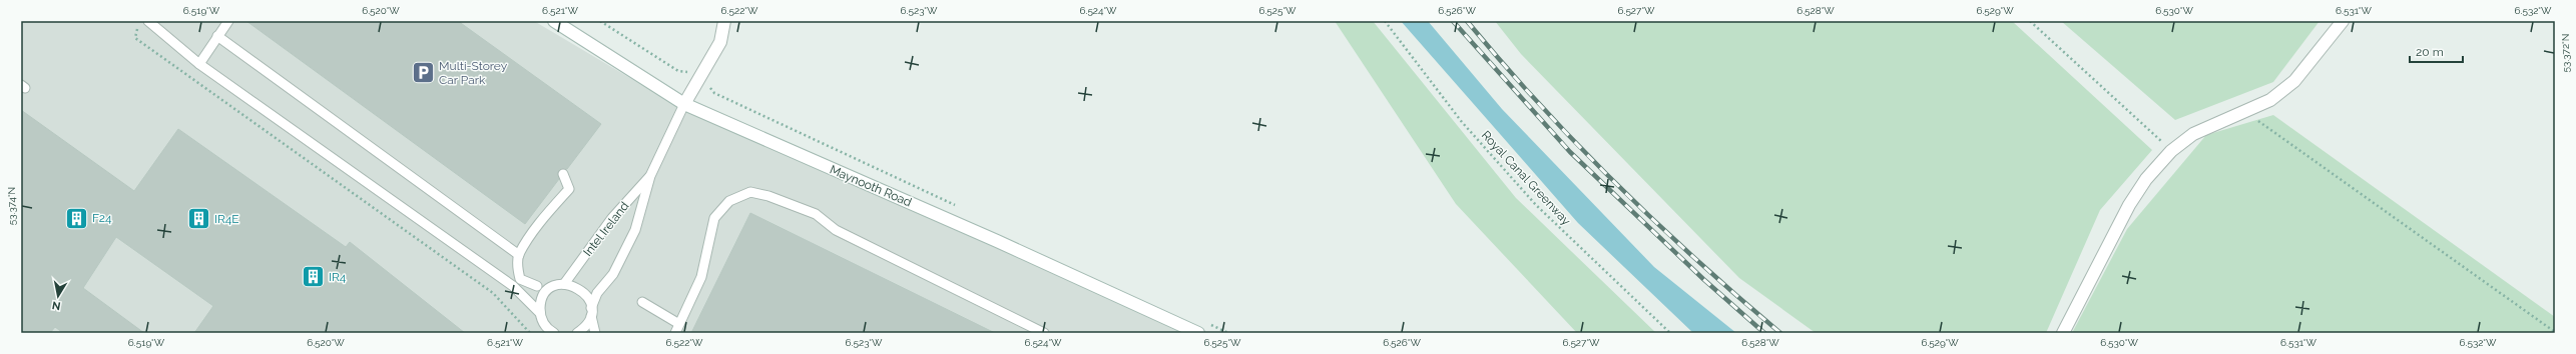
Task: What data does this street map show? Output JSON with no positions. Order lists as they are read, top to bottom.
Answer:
{
  "streets": {
    "main road": ["Maynooth Road"],
    "lane": ["Intel Ireland"],
    "path": ["Royal Canal Greenway"]
  },
  "crossings": [
    ["Maynooth Road", "Intel Ireland"]
  ],
  "places": {
    "parking": ["Multi-Storey Car Park"],
    "building": ["F24", "IR4E", "IR4"]
  },
  "scale_bar": "20 m",
  "north": "bottom",
  "coordinates": [
    "6.519°W",
    "6.520°W",
    "6.521°W",
    "6.522°W",
    "6.523°W",
    "6.524°W",
    "6.525°W",
    "6.526°W",
    "6.527°W",
    "6.528°W",
    "6.529°W",
    "6.530°W",
    "6.531°W",
    "6.532°W",
    "53.372°N",
    "53.374°N"
  ]
}
